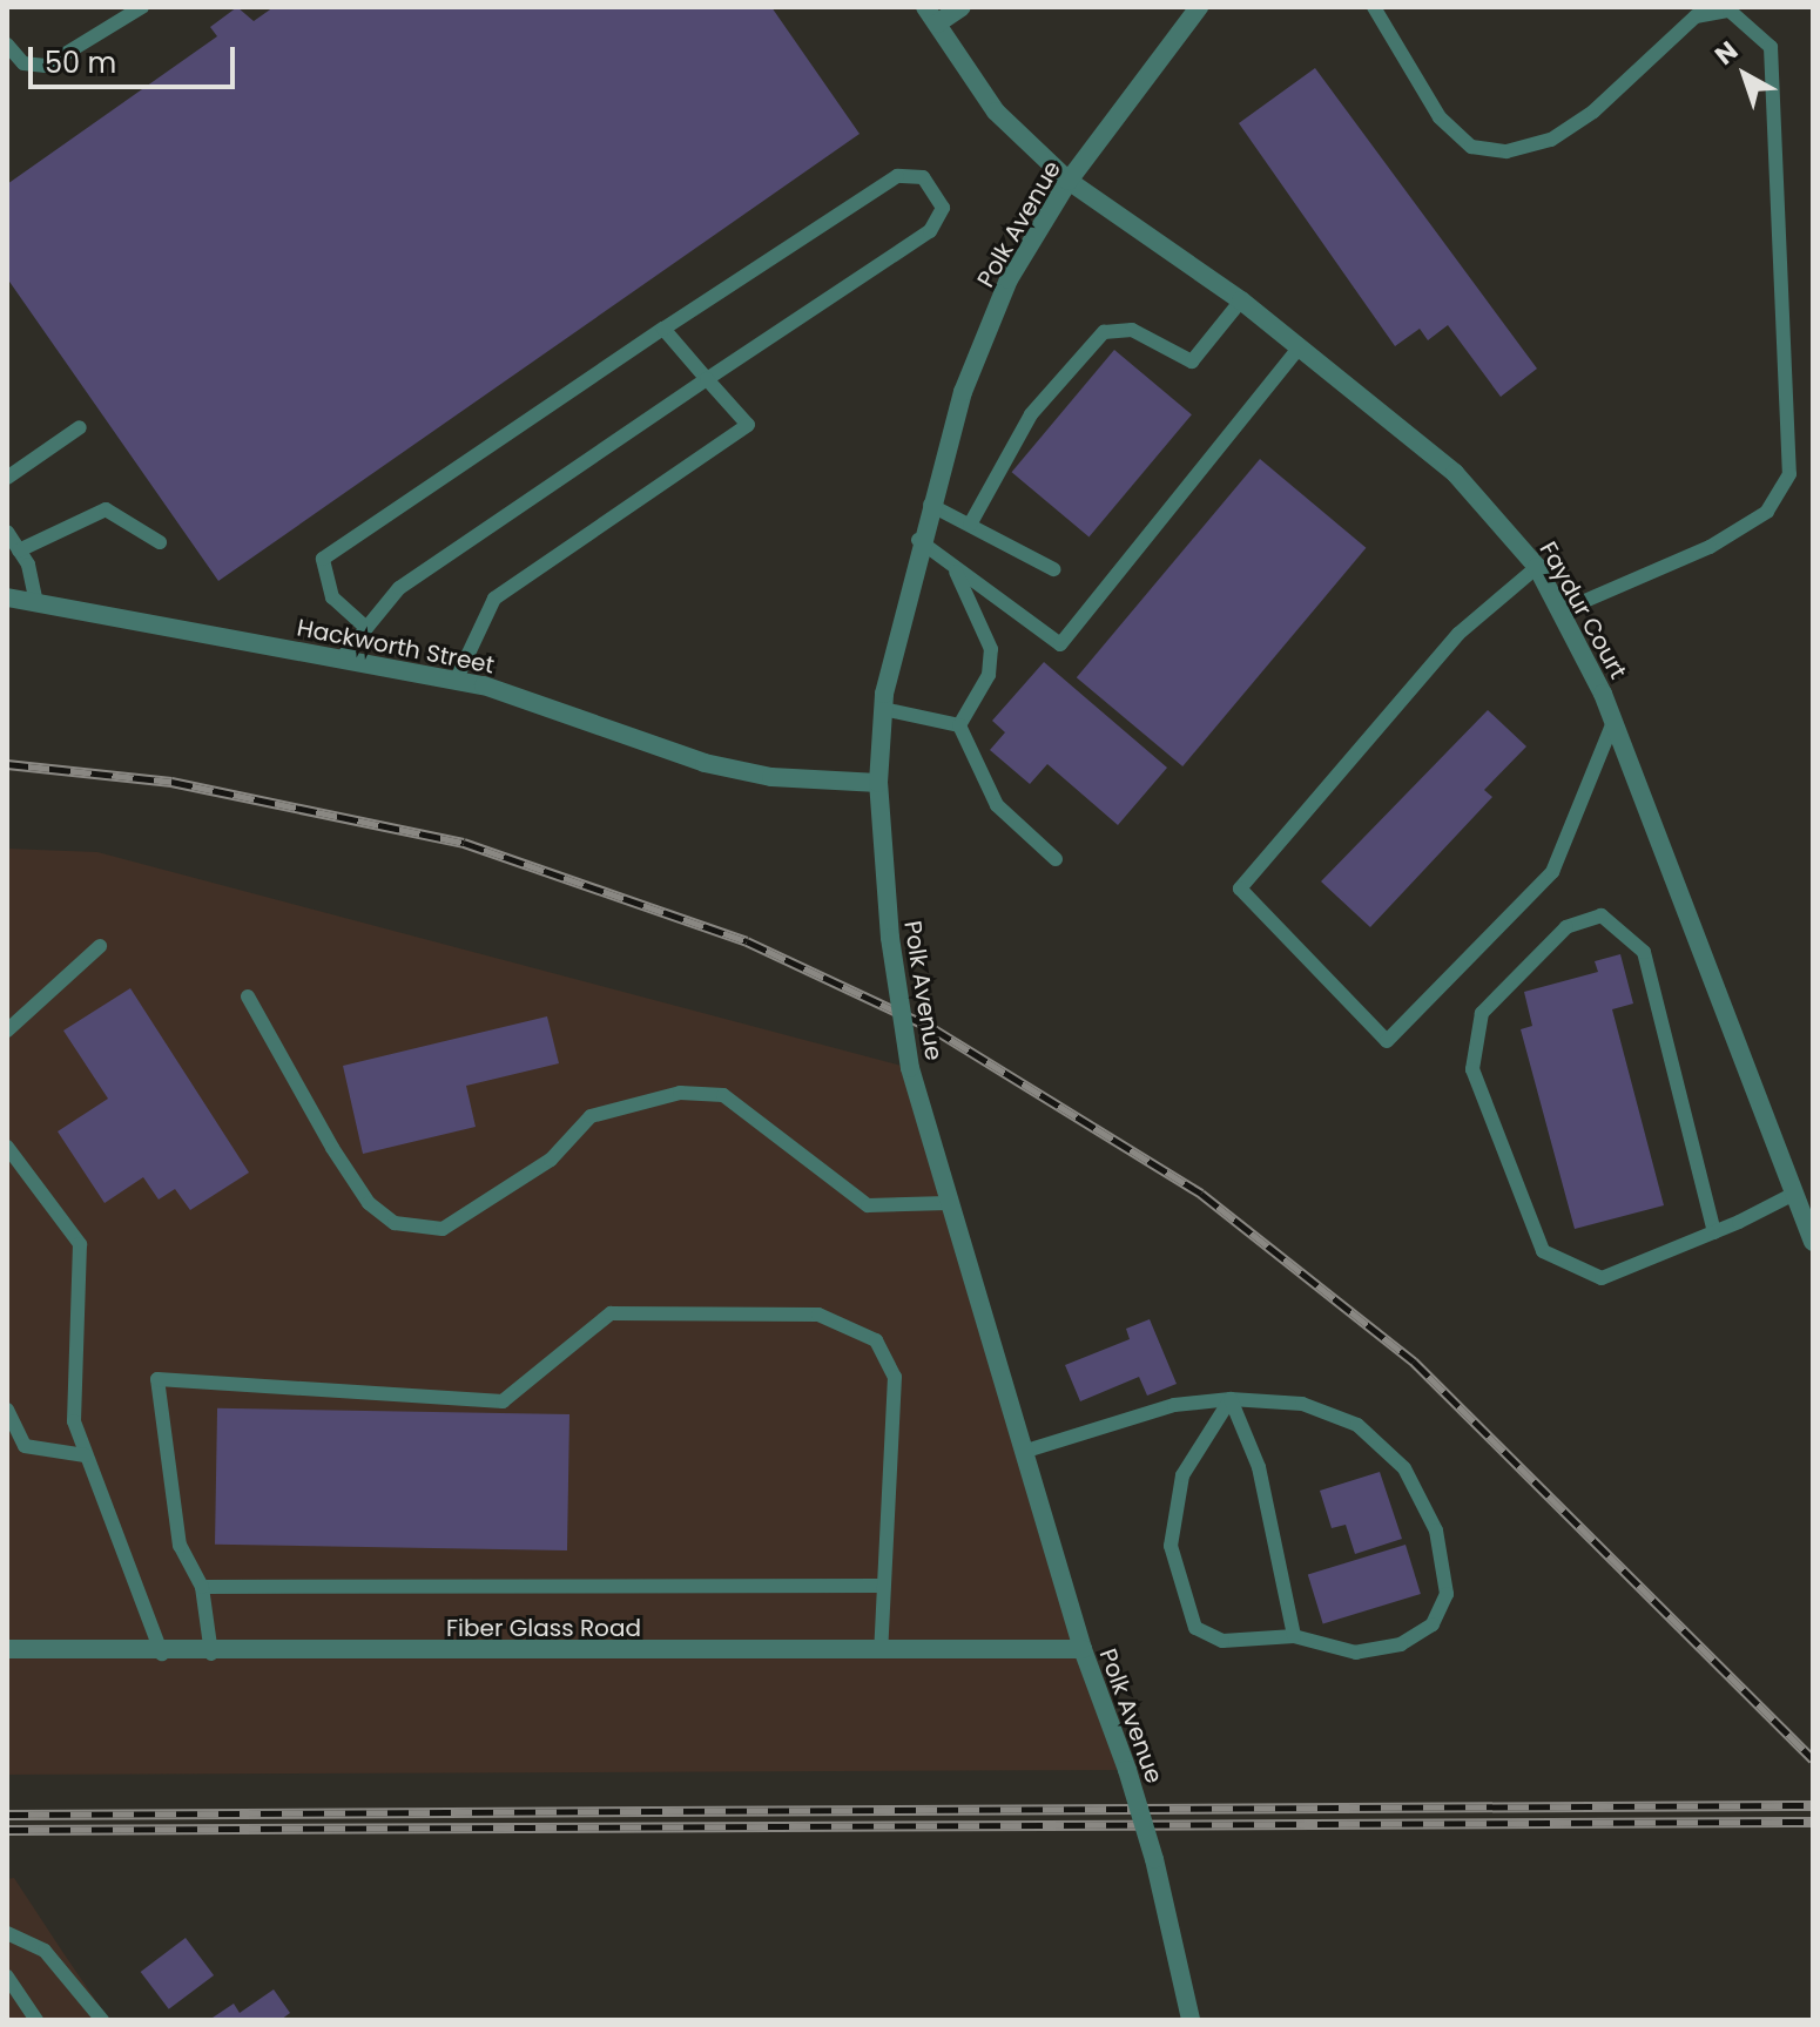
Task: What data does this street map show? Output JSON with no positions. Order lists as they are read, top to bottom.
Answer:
{
  "streets": {
    "street": [
      "Polk Avenue",
      "Faydur Court",
      "Hackworth Street",
      "Fiber Glass Road"
    ]
  },
  "crossings": [
    ["Polk Avenue", "Faydur Court"],
    ["Polk Avenue", "Hackworth Street"],
    ["Polk Avenue", "Fiber Glass Road"]
  ],
  "scale_bar": "50 m",
  "north": "top left"
}
